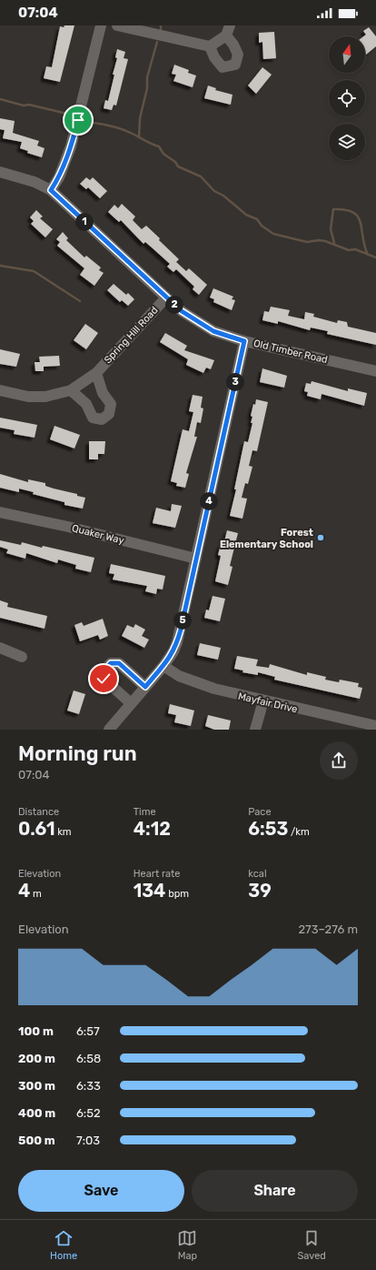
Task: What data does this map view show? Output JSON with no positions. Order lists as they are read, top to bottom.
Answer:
{
  "streets": {
    "street": [
      "Spring Hill Road",
      "Old Timber Road",
      "Quaker Way",
      "Mayfair Drive"
    ]
  },
  "crossings": [
    ["Spring Hill Road", "Old Timber Road"]
  ],
  "places": ["Forest Elementary School"],
  "north": "top",
  "page": {
    "status": "07:04",
    "pins": [
      "1",
      "2",
      "3",
      "4",
      "5"
    ],
    "heading": ["Morning run", "07:04"],
    "stats": [
      ["Distance", "0.61 km"],
      ["Time", "4:12"],
      ["Pace", "6:53 /km"],
      ["Elevation", "4 m"],
      ["Heart rate", "134 bpm"],
      ["kcal", "39"]
    ],
    "chart": ["Elevation", "273–276 m"],
    "list": [
      {
        "name": "100 m",
        "note": "6:57"
      },
      {
        "name": "200 m",
        "note": "6:58"
      },
      {
        "name": "300 m",
        "note": "6:33"
      },
      {
        "name": "400 m",
        "note": "6:52"
      },
      {
        "name": "500 m",
        "note": "7:03"
      }
    ],
    "buttons": ["Save", "Share"],
    "tabs": ["Home", "Map", "Saved"]
  }
}
